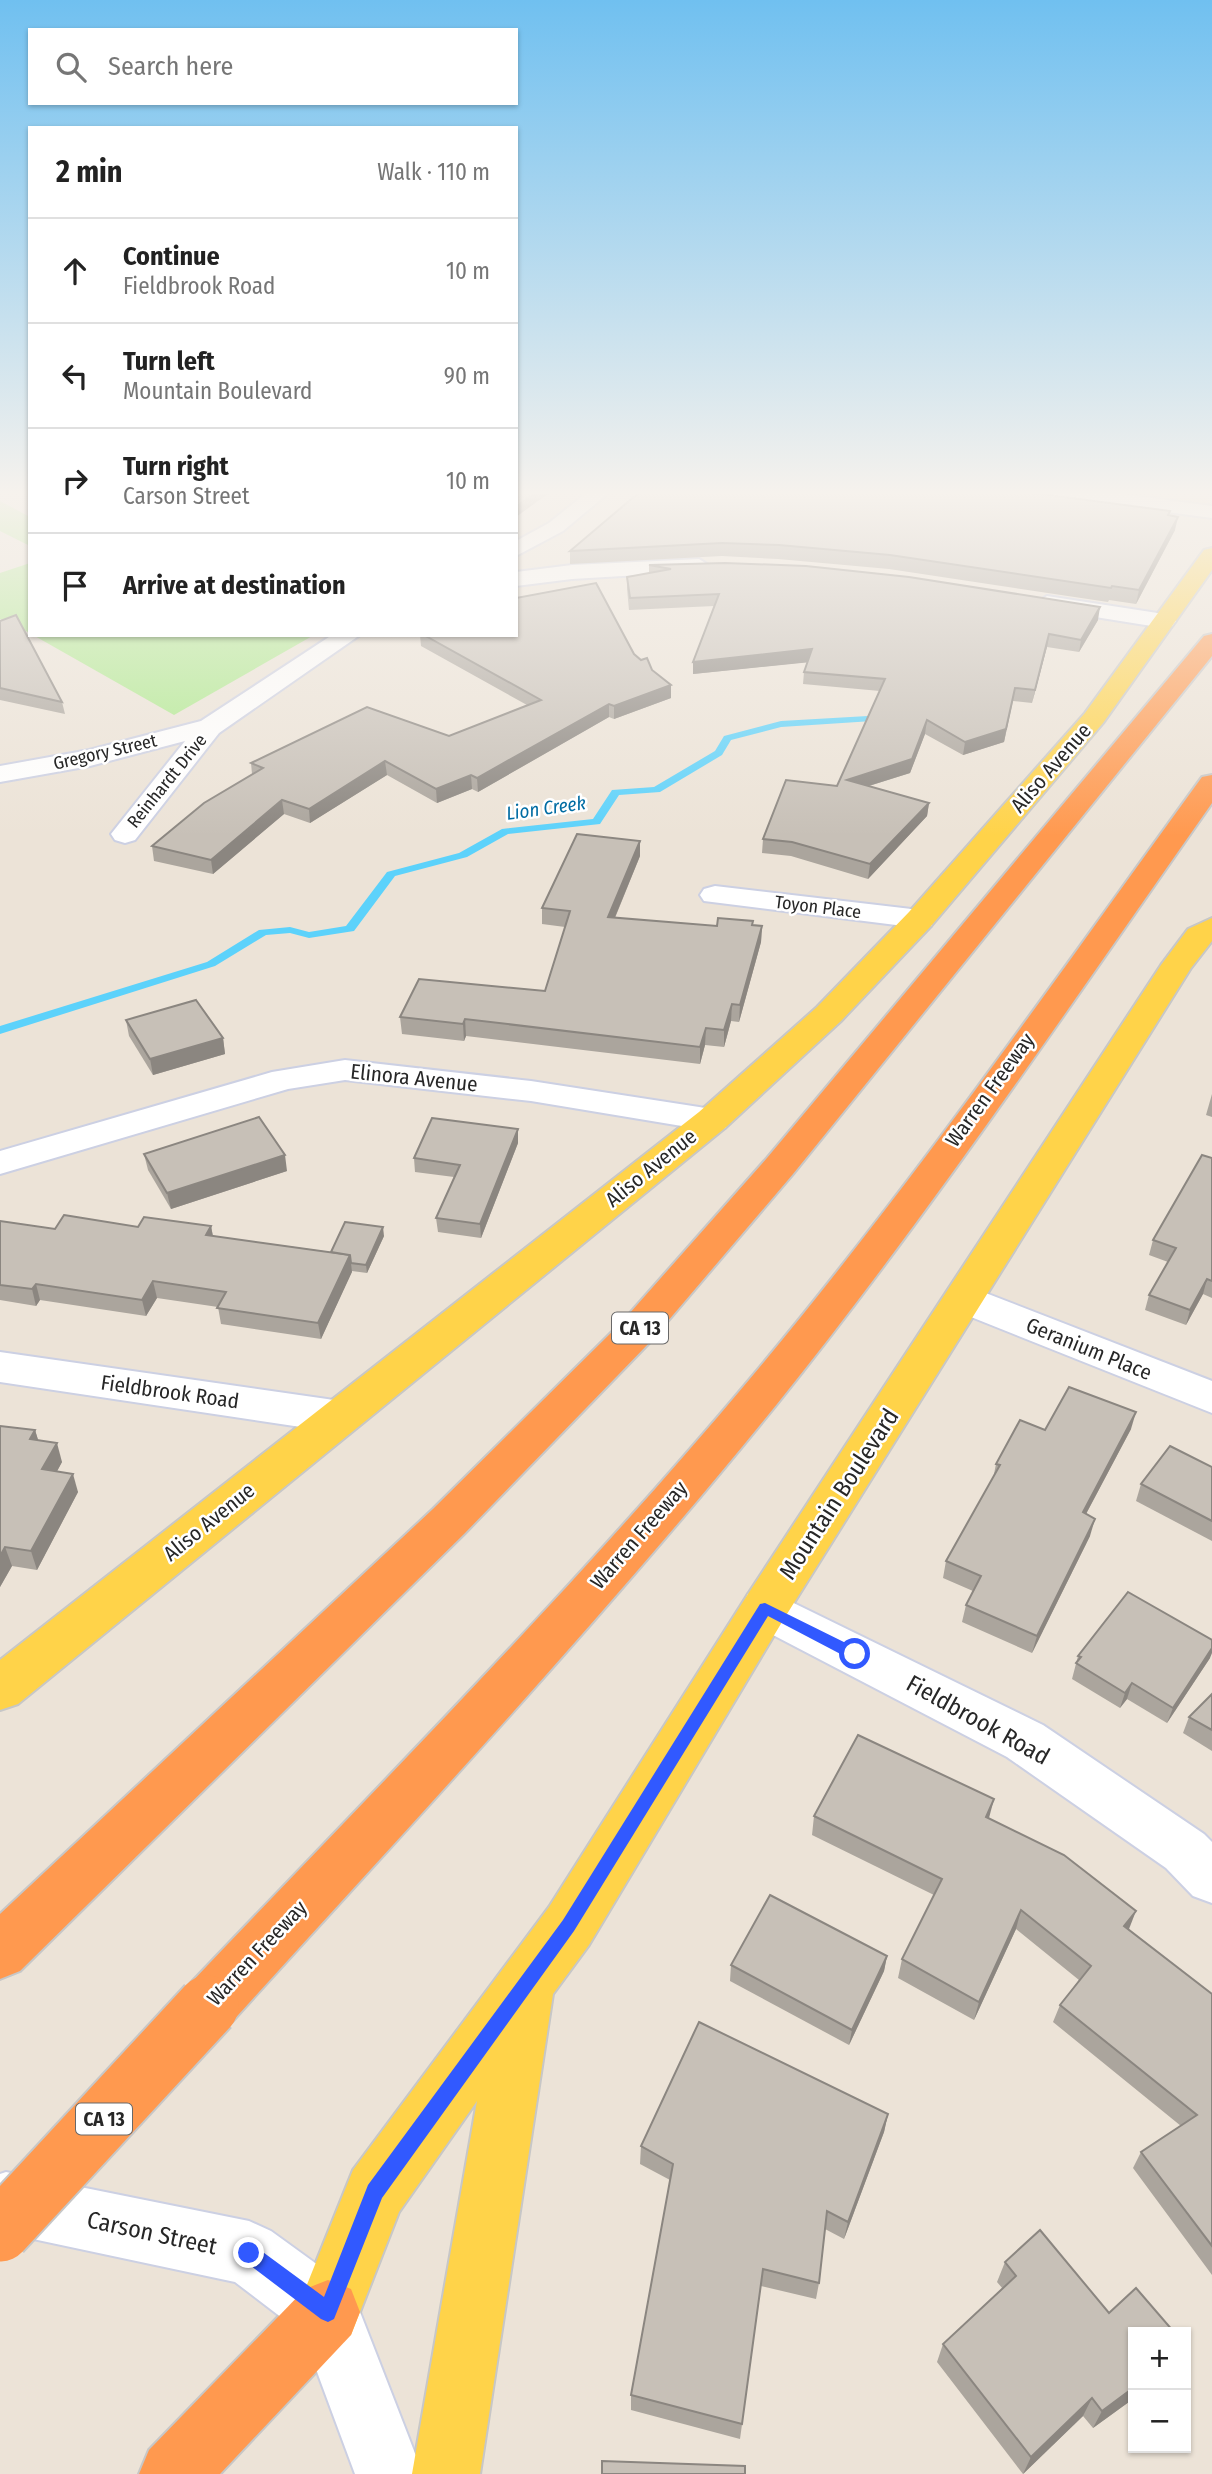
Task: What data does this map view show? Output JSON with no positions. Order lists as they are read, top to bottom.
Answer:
{
  "streets": {
    "highway": ["Warren Freeway", "CA 13"],
    "main road": ["Aliso Avenue", "Mountain Boulevard"],
    "street": [
      "Gregory Street",
      "Reinhardt Drive",
      "Toyon Place",
      "Elinora Avenue",
      "Geranium Place",
      "Fieldbrook Road",
      "Carson Street"
    ]
  },
  "crossings": [
    ["Gregory Street", "Reinhardt Drive"],
    ["Aliso Avenue", "Toyon Place"],
    ["Aliso Avenue", "Elinora Avenue"],
    ["Aliso Avenue", "Fieldbrook Road"],
    ["Geranium Place", "Mountain Boulevard"],
    ["Fieldbrook Road", "Mountain Boulevard"],
    ["Mountain Boulevard", "Carson Street"]
  ],
  "water": ["Lion Creek"],
  "page": {
    "search": "Search here",
    "heading": ["2 min", "Walk · 110 m"],
    "list": [
      ["Continue", "Fieldbrook Road", "10 m"],
      ["Turn left", "Mountain Boulevard", "90 m"],
      ["Turn right", "Carson Street", "10 m"],
      "Arrive at destination"
    ],
    "map_buttons": ["+", "−"]
  }
}
